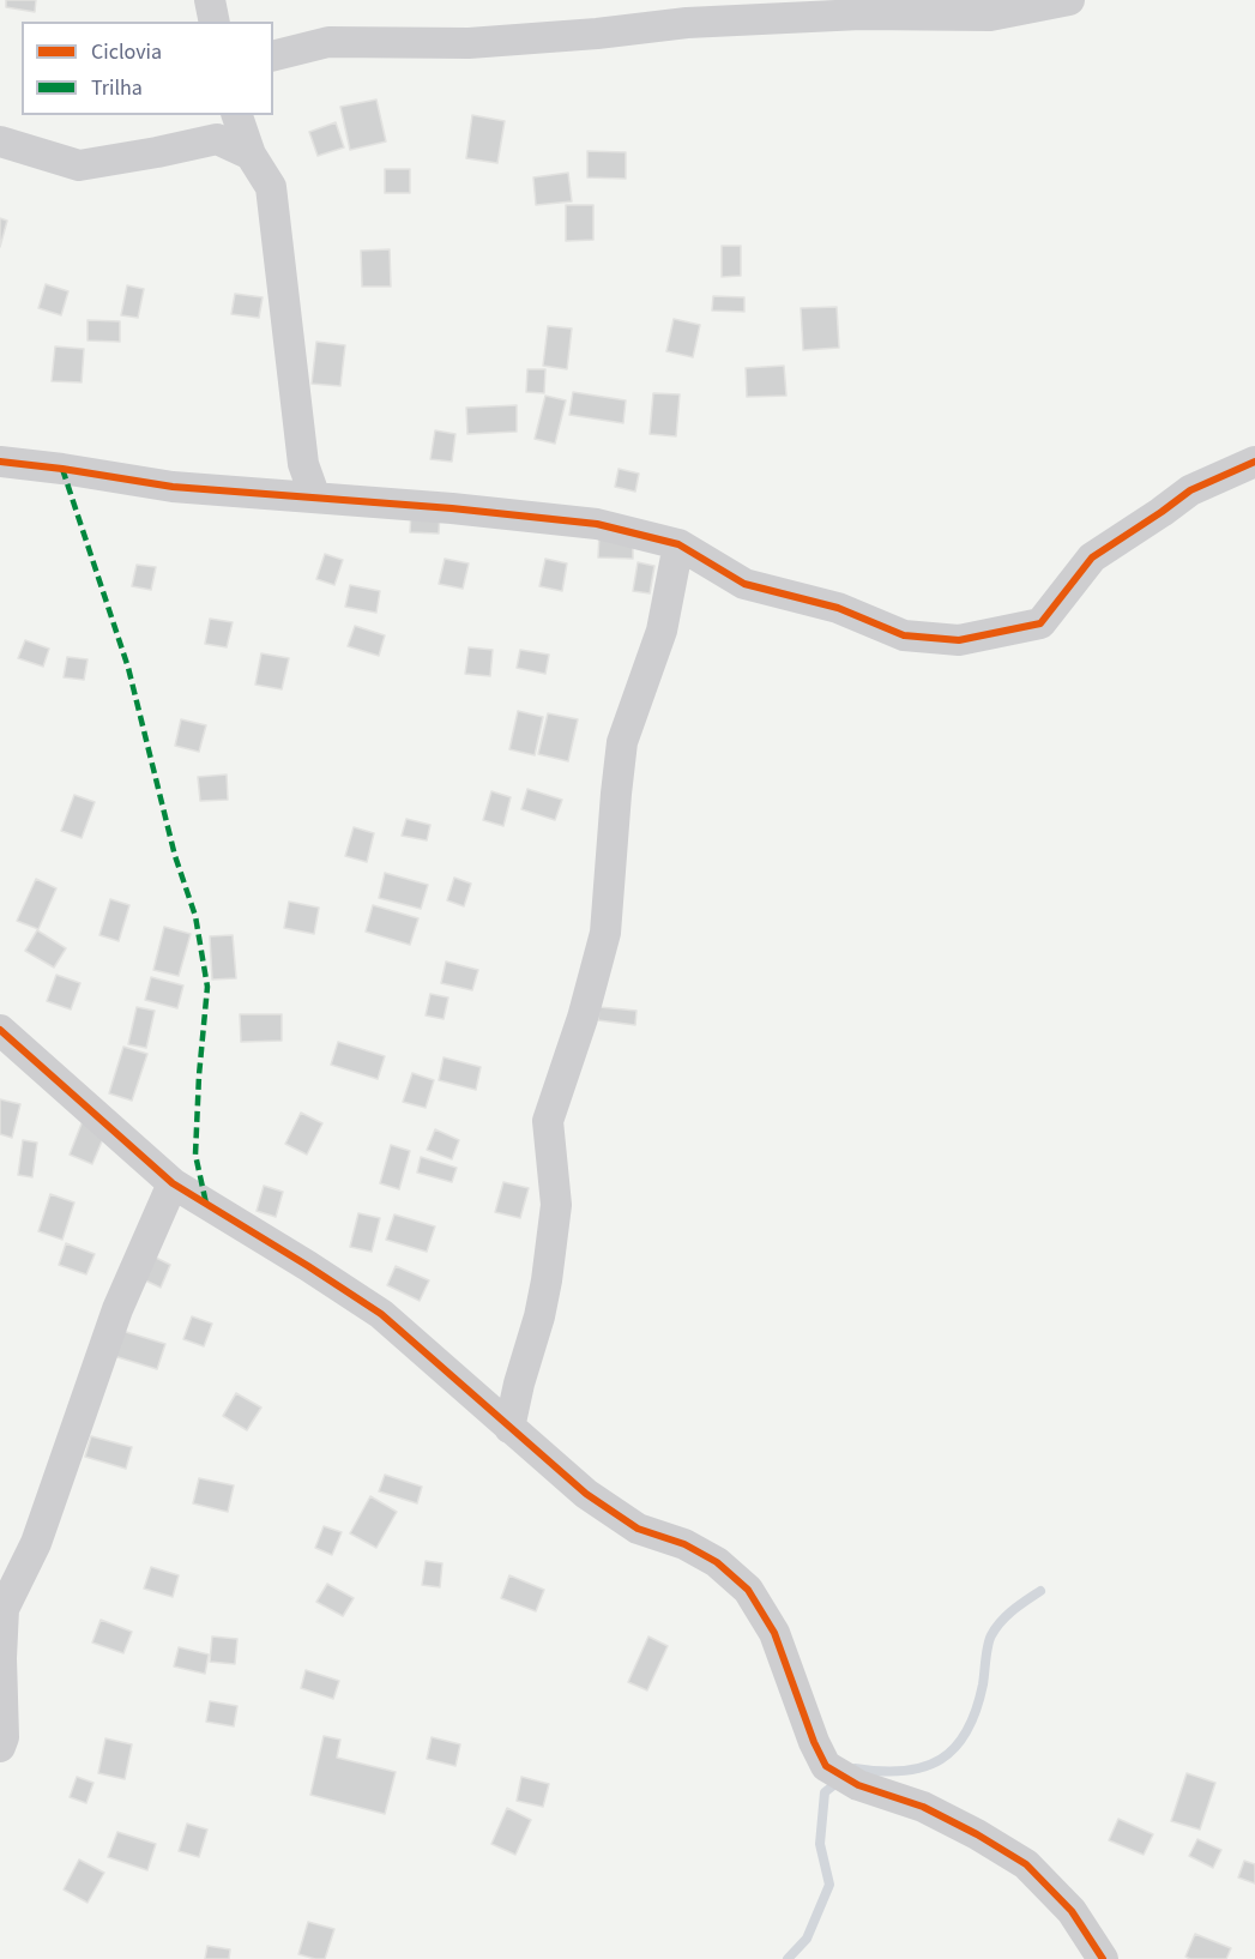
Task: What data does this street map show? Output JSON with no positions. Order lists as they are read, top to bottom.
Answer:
{
  "legend": ["Ciclovia", "Trilha"]
}
